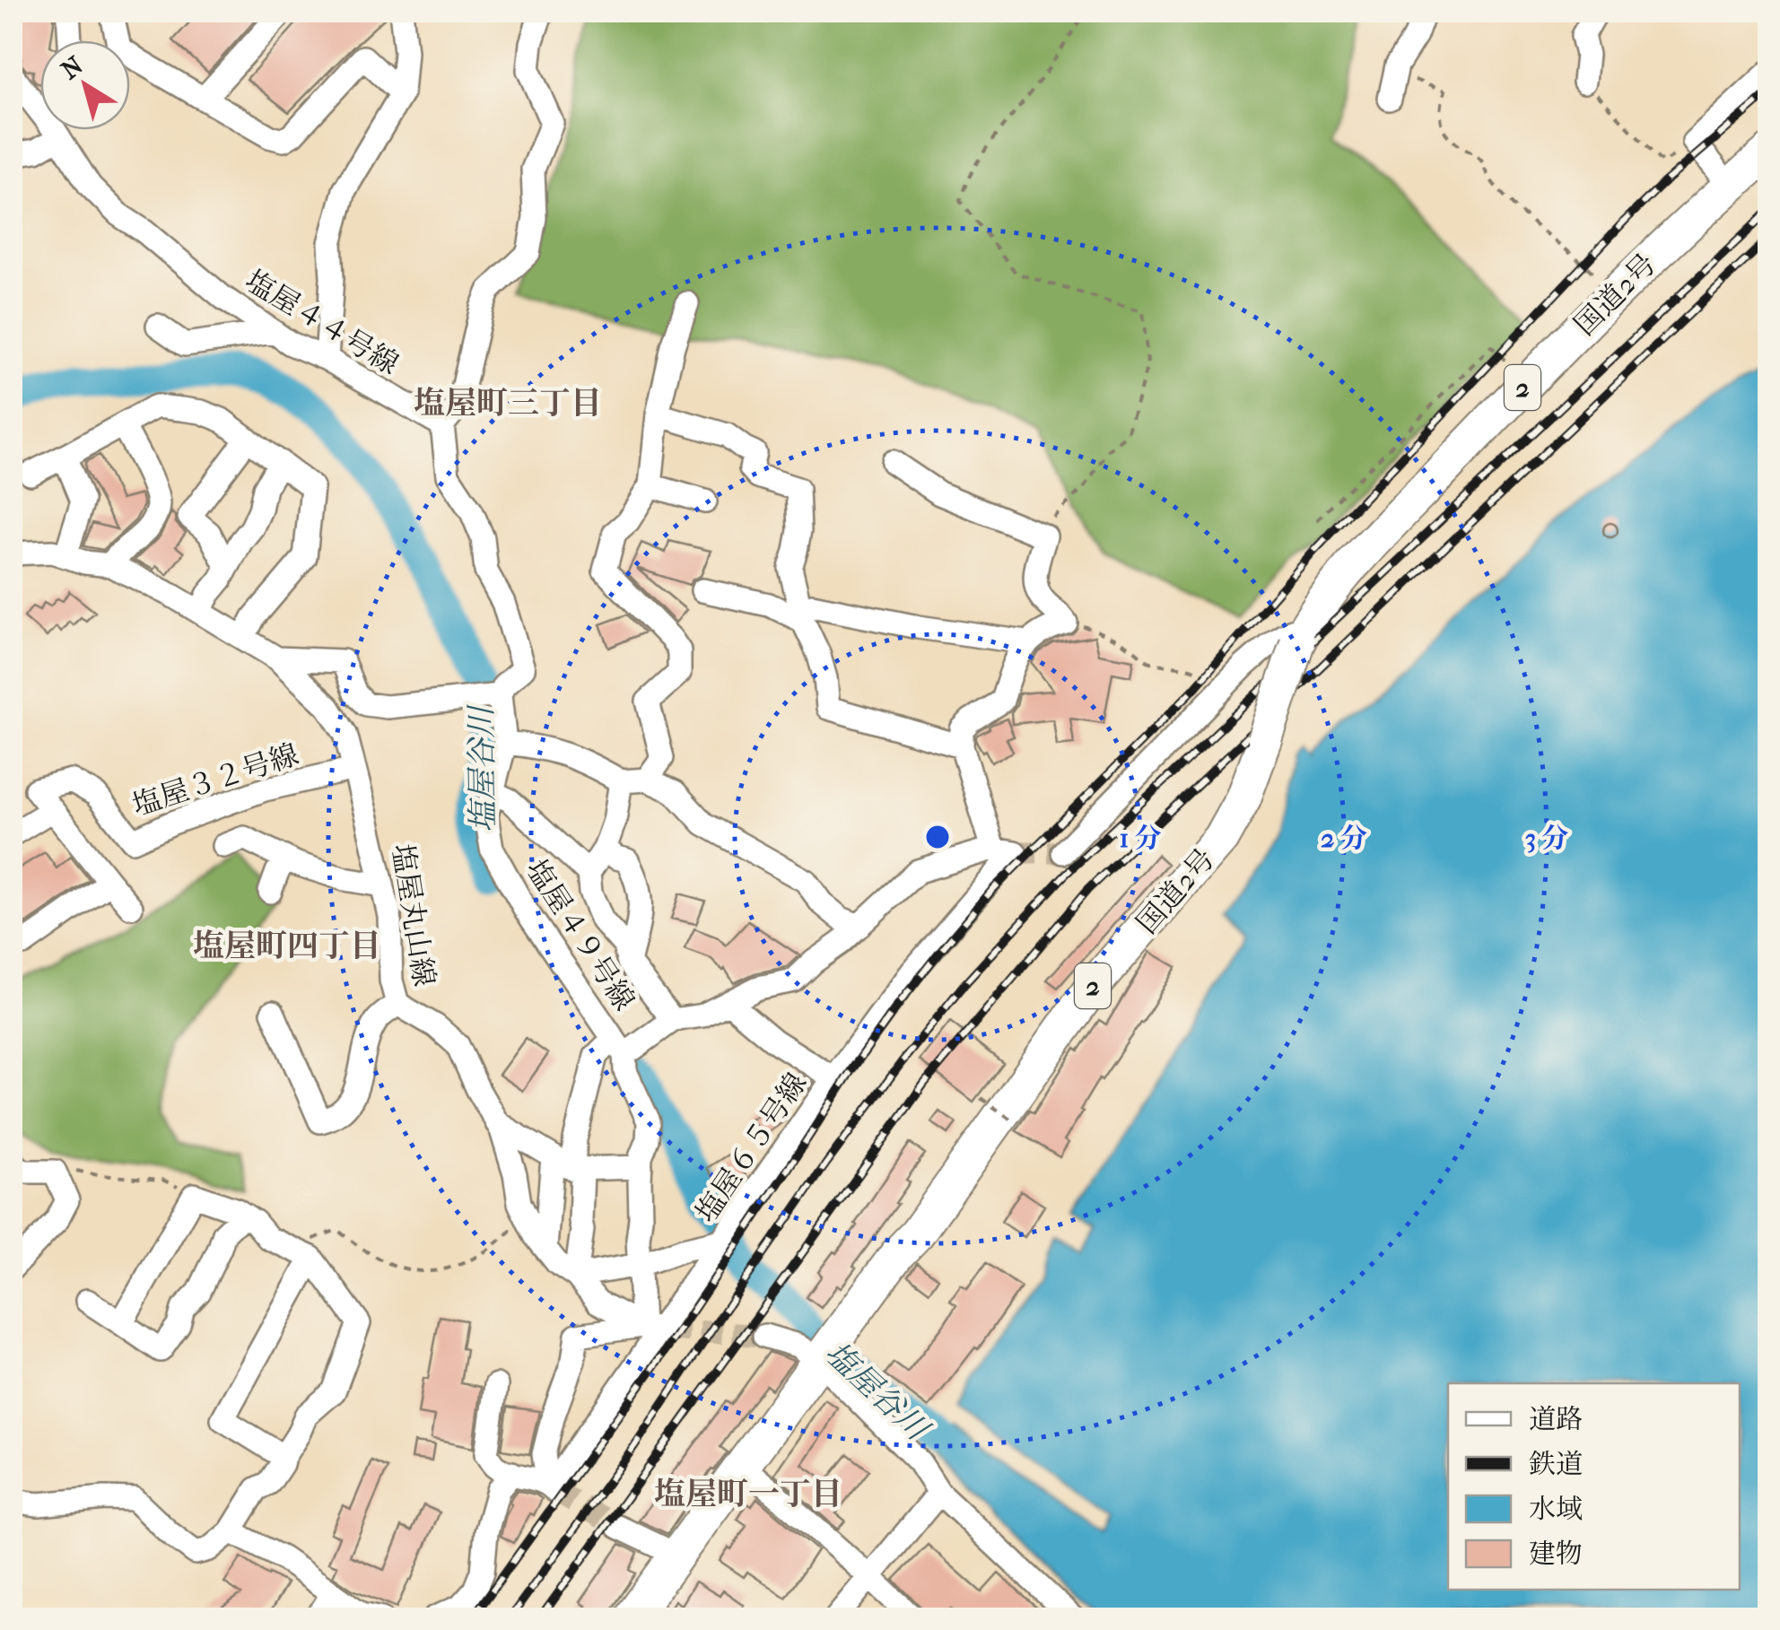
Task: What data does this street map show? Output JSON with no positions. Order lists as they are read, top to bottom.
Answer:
{
  "streets": {
    "highway": ["国道2号", "2"],
    "street": [
      "塩屋４４号線",
      "塩屋３２号線",
      "塩屋丸山線",
      "塩屋４９号線",
      "塩屋６５号線"
    ]
  },
  "crossings": [
    ["塩屋３２号線", "塩屋丸山線"],
    ["塩屋丸山線", "塩屋４９号線"],
    ["塩屋丸山線", "塩屋６５号線"],
    ["塩屋４９号線", "塩屋６５号線"]
  ],
  "districts": ["塩屋町三丁目", "塩屋町四丁目", "塩屋町一丁目"],
  "water": ["塩屋谷川"],
  "legend": [
    "道路",
    "鉄道",
    "水域",
    "建物"
  ],
  "north": "top left",
  "rings": ["1 分", "2 分", "3 分"]
}
